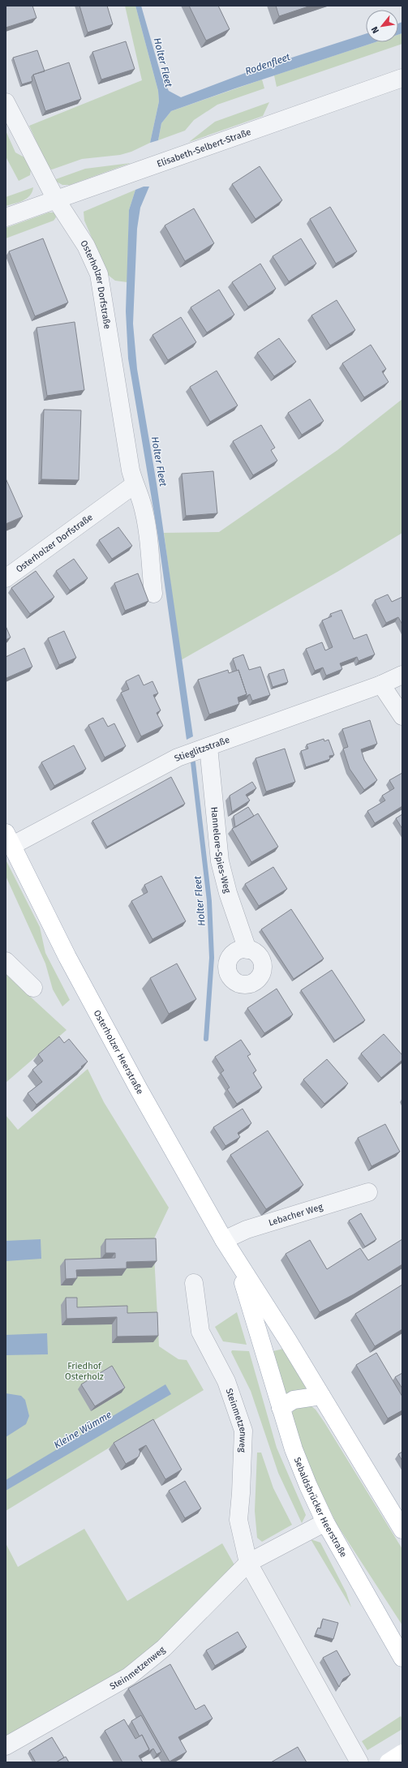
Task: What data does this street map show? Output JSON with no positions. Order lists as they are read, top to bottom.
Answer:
{
  "streets": {
    "main road": ["Osterholzer Heerstraße", "Sebaldsbrücker Heerstraße"],
    "street": [
      "Elisabeth-Selbert-Straße",
      "Osterholzer Dorfstraße",
      "Stieglitzstraße",
      "Hannelore-Spies-Weg",
      "Lebacher Weg",
      "Steinmetzenweg"
    ]
  },
  "crossings": [
    ["Elisabeth-Selbert-Straße", "Osterholzer Dorfstraße"],
    ["Stieglitzstraße", "Hannelore-Spies-Weg"],
    ["Stieglitzstraße", "Osterholzer Heerstraße"],
    ["Osterholzer Heerstraße", "Lebacher Weg"],
    ["Osterholzer Heerstraße", "Sebaldsbrücker Heerstraße"],
    ["Steinmetzenweg", "Sebaldsbrücker Heerstraße"]
  ],
  "water": ["Holter Fleet", "Rodenfleet", "Kleine Wümme"],
  "parks": ["Friedhof Osterholz"],
  "north": "bottom left"
}
